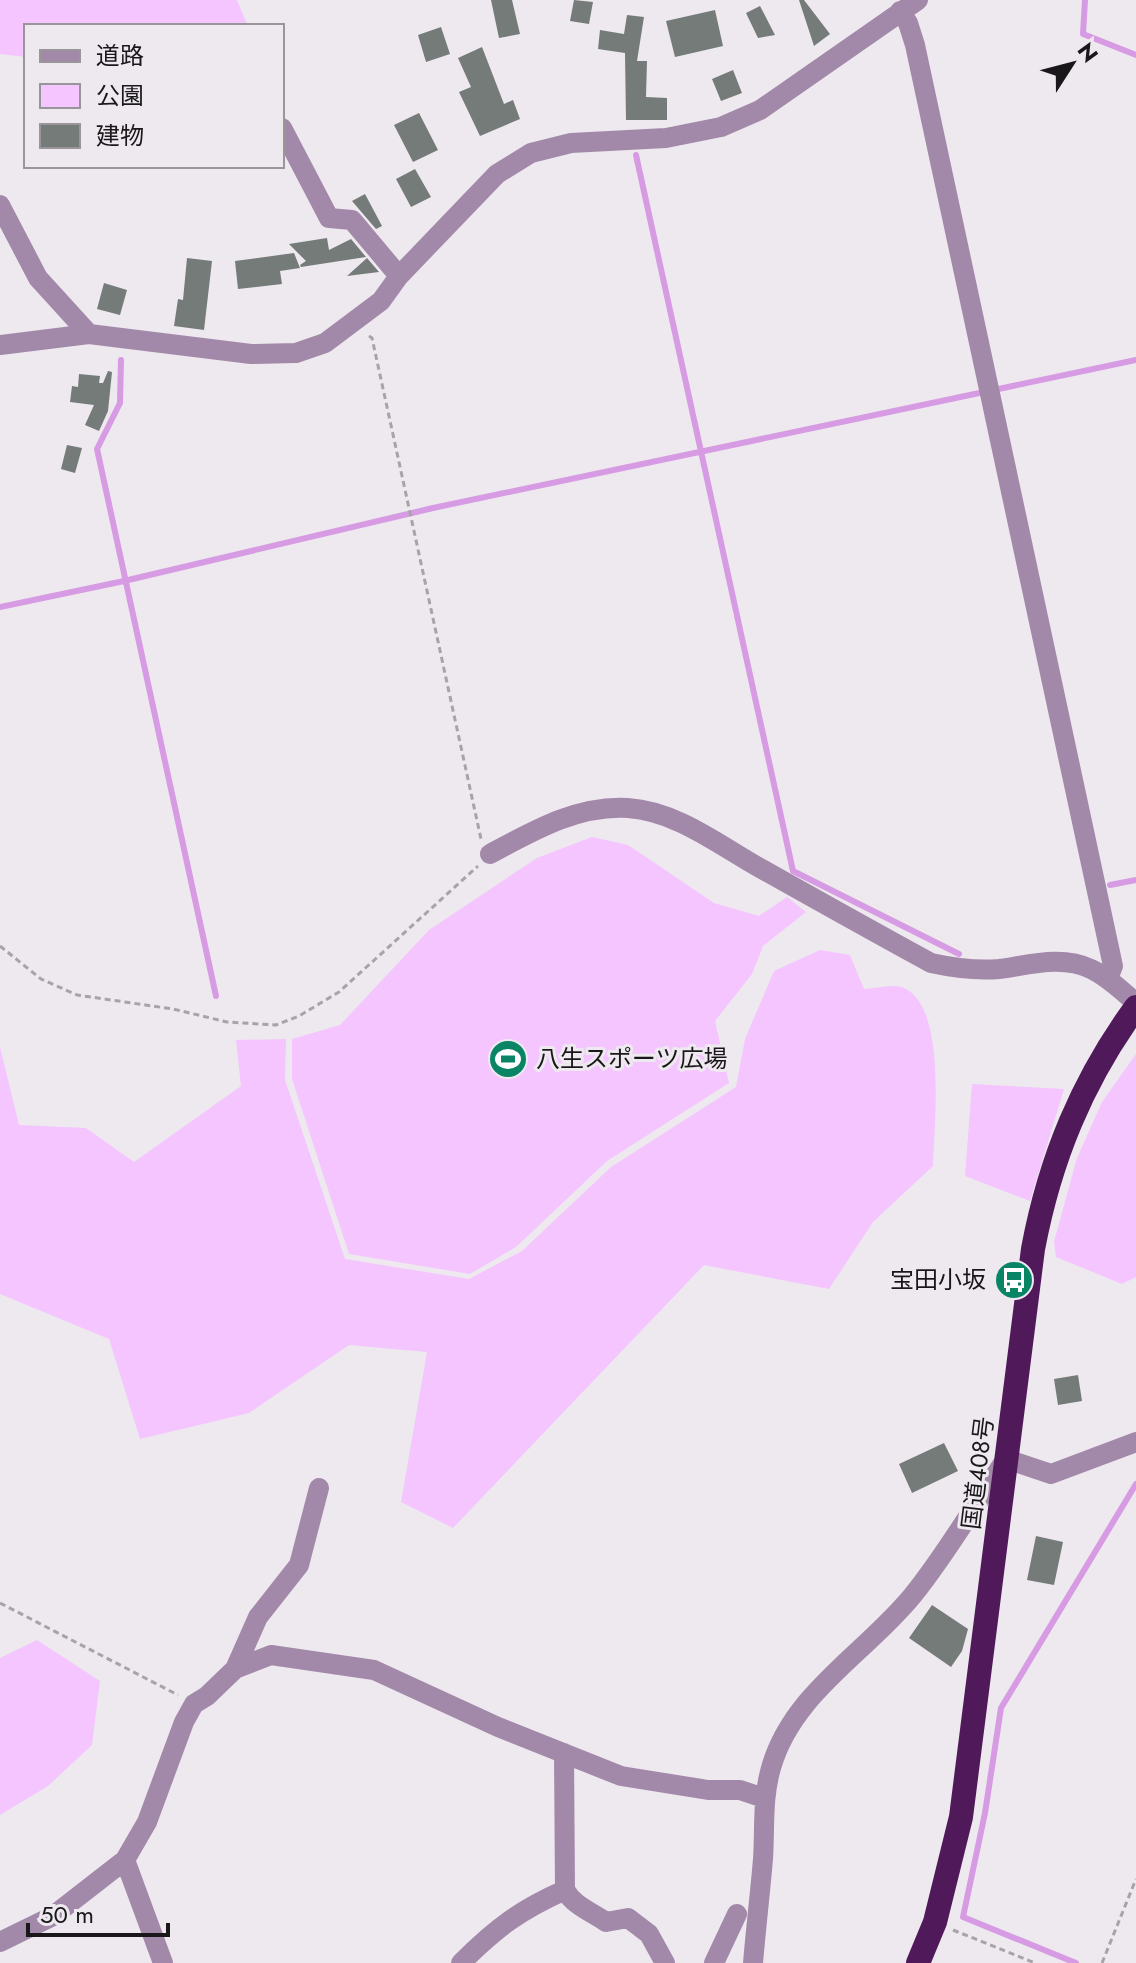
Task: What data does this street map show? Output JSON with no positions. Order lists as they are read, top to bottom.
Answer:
{
  "streets": {
    "highway": ["国道408号"]
  },
  "places": {
    "sports": ["八生スポーツ広場"],
    "bus stop": ["宝田小坂"]
  },
  "legend": ["道路", "公園", "建物"],
  "scale_bar": "50 m",
  "north": "top right"
}
